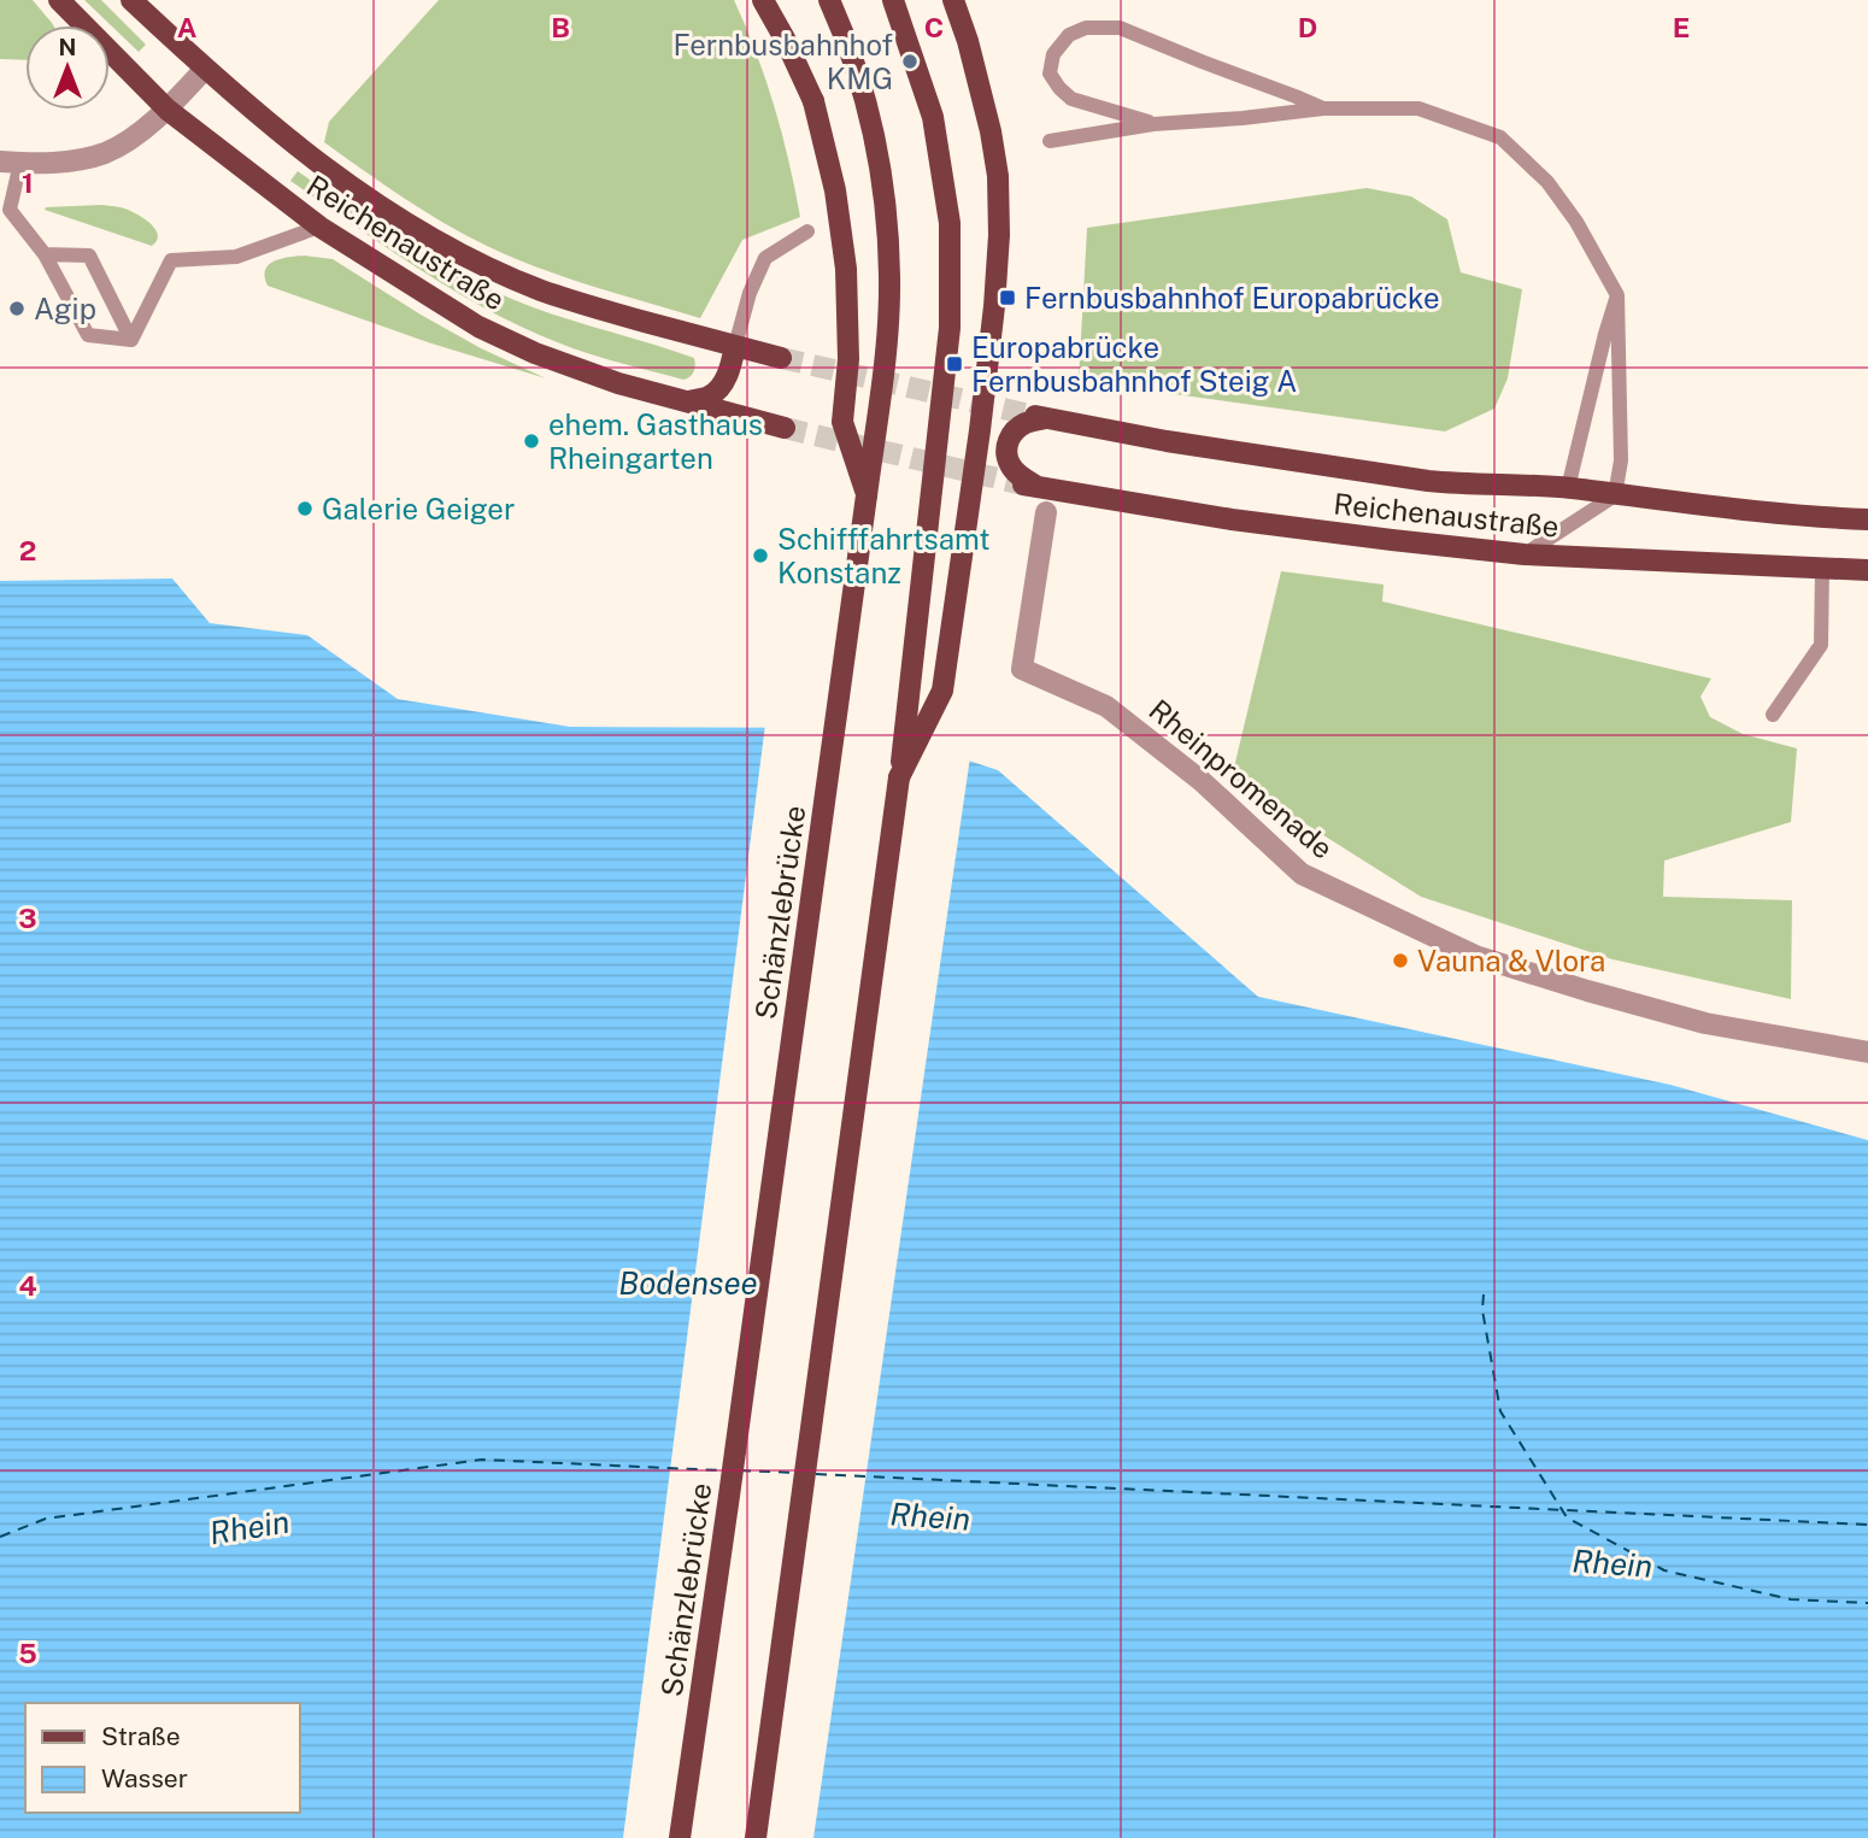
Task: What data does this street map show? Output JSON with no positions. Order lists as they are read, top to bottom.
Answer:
{
  "streets": {
    "main road": ["Reichenaustraße", "Schänzlebrücke"],
    "street": ["Rheinpromenade"]
  },
  "water": ["Bodensee", "Rhein"],
  "places": {
    "other": [
      "Fernbusbahnhof KMG",
      "Agip",
      "ehem. Gasthaus Rheingarten",
      "Galerie Geiger",
      "Schifffahrtsamt Konstanz",
      "Vauna & Vlora"
    ],
    "transit": ["Fernbusbahnhof Europabrücke", "Europabrücke Fernbusbahnhof Steig A"]
  },
  "legend": ["Straße", "Wasser"],
  "north": "top",
  "grid": {
    "columns": [
      "A",
      "B",
      "C",
      "D",
      "E"
    ],
    "rows": [
      "1",
      "2",
      "3",
      "4",
      "5"
    ]
  }
}
